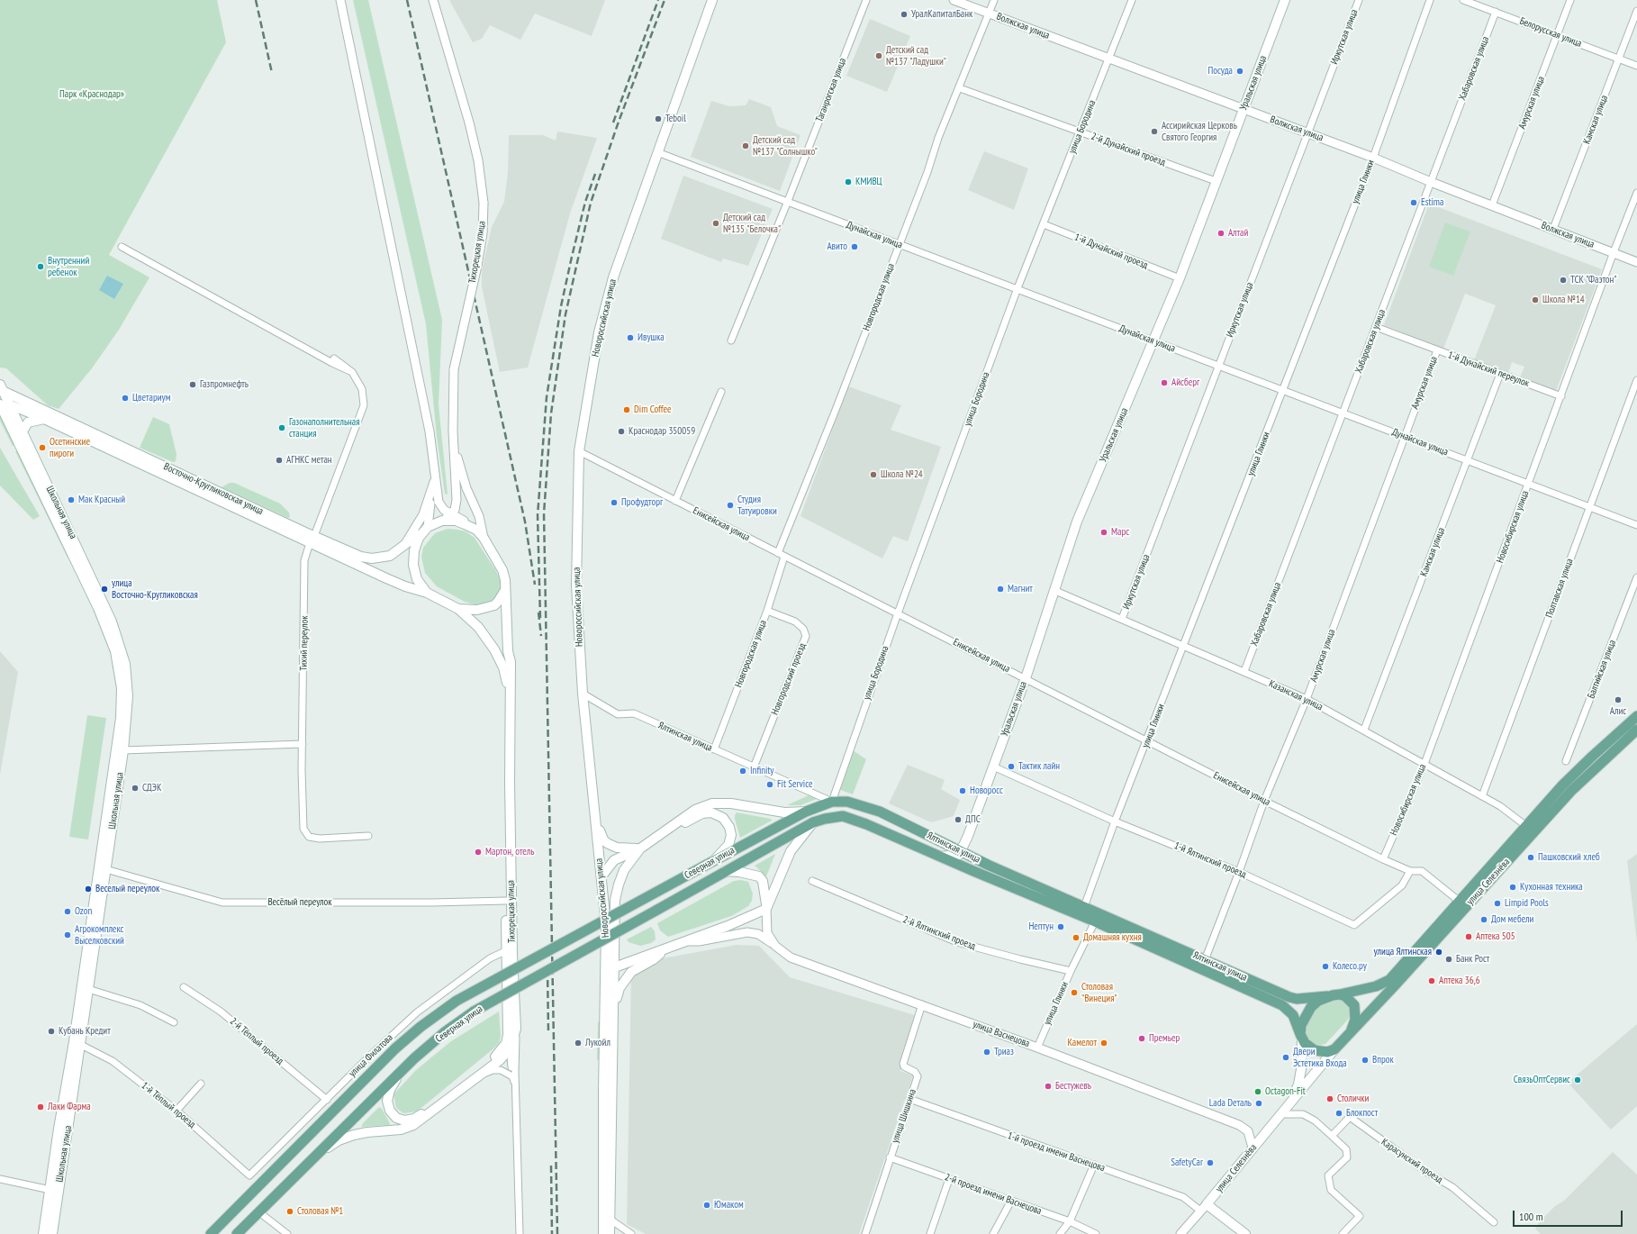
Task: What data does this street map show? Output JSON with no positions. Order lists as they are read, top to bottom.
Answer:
{
  "streets": {
    "main road": [
      "Уральская улица",
      "Тихорецкая улица",
      "Новороссийская улица",
      "Восточно-Кругликовская улица",
      "Школьная улица",
      "Ялтинская улица",
      "Северная улица",
      "улица Селезнёва"
    ],
    "street": [
      "Волжская улица",
      "Белорусская улица",
      "Иркутская улица",
      "Хабаровская улица",
      "Таганрогская улица",
      "Амурская улица",
      "Камская улица",
      "улица Бородина",
      "2-й Дунайский проезд",
      "улица Глинки",
      "Дунайская улица",
      "1-й Дунайский проезд",
      "Новгородская улица",
      "1-й Дунайский переулок",
      "Енисейская улица",
      "Новосибирская улица",
      "Полтавская улица",
      "Тихий переулок",
      "Балтийская улица",
      "Новгородский проезд",
      "Казанская улица",
      "1-й Ялтинский проезд",
      "Весёлый переулок",
      "2-й Ялтинский проезд",
      "улица Васнецова",
      "2-й Тёплый проезд",
      "улица Филатова",
      "1-й Тёплый проезд",
      "улица Шишкина",
      "1-й проезд имени Васнецова",
      "Карасунский проезд",
      "2-й проезд имени Васнецова"
    ]
  },
  "crossings": [
    ["Волжская улица", "Иркутская улица"],
    ["Волжская улица", "Хабаровская улица"],
    ["Волжская улица", "Уральская улица"],
    ["Волжская улица", "Амурская улица"],
    ["Волжская улица", "Камская улица"],
    ["Волжская улица", "улица Бородина"],
    ["Волжская улица", "улица Глинки"],
    ["Волжская улица", "Новгородская улица"],
    ["Волжская улица", "Новосибирская улица"],
    ["Белорусская улица", "Хабаровская улица"],
    ["Белорусская улица", "Амурская улица"],
    ["Белорусская улица", "Камская улица"],
    ["Иркутская улица", "Дунайская улица"],
    ["Иркутская улица", "Казанская улица"],
    ["Хабаровская улица", "Дунайская улица"],
    ["Хабаровская улица", "1-й Дунайский переулок"],
    ["Хабаровская улица", "Казанская улица"],
    ["Уральская улица", "2-й Дунайский проезд"],
    ["Уральская улица", "Дунайская улица"],
    ["Уральская улица", "1-й Дунайский проезд"],
    ["Уральская улица", "Енисейская улица"],
    ["Уральская улица", "Казанская улица"],
    ["Уральская улица", "Ялтинская улица"],
    ["Уральская улица", "1-й Ялтинский проезд"],
    ["Таганрогская улица", "Дунайская улица"],
    ["Амурская улица", "Дунайская улица"],
    ["Амурская улица", "1-й Дунайский переулок"],
    ["Амурская улица", "Енисейская улица"],
    ["Амурская улица", "Казанская улица"],
    ["Амурская улица", "Ялтинская улица"],
    ["Амурская улица", "1-й Ялтинский проезд"],
    ["Камская улица", "Дунайская улица"],
    ["Камская улица", "1-й Дунайский переулок"],
    ["Камская улица", "Казанская улица"],
    ["улица Бородина", "2-й Дунайский проезд"],
    ["улица Бородина", "Дунайская улица"],
    ["улица Бородина", "1-й Дунайский проезд"],
    ["улица Бородина", "Енисейская улица"],
    ["улица Бородина", "Ялтинская улица"],
    ["улица Бородина", "Северная улица"],
    ["2-й Дунайский проезд", "Новгородская улица"],
    ["улица Глинки", "Дунайская улица"],
    ["улица Глинки", "Енисейская улица"],
    ["улица Глинки", "Казанская улица"],
    ["улица Глинки", "Ялтинская улица"],
    ["улица Глинки", "1-й Ялтинский проезд"],
    ["улица Глинки", "2-й Ялтинский проезд"],
    ["улица Глинки", "улица Васнецова"],
    ["Дунайская улица", "Новгородская улица"],
    ["Дунайская улица", "Новороссийская улица"],
    ["Дунайская улица", "Новосибирская улица"],
    ["Дунайская улица", "Полтавская улица"],
    ["Тихорецкая улица", "Восточно-Кругликовская улица"],
    ["Тихорецкая улица", "Весёлый переулок"],
    ["Тихорецкая улица", "улица Филатова"],
    ["Новгородская улица", "Енисейская улица"],
    ["Новгородская улица", "Новгородский проезд"],
    ["Новгородская улица", "Ялтинская улица"],
    ["Новороссийская улица", "Енисейская улица"],
    ["Новороссийская улица", "Ялтинская улица"],
    ["Новороссийская улица", "Северная улица"],
    ["1-й Дунайский переулок", "Новосибирская улица"],
    ["Восточно-Кругликовская улица", "Школьная улица"],
    ["Восточно-Кругликовская улица", "Тихий переулок"],
    ["Школьная улица", "Весёлый переулок"],
    ["Школьная улица", "1-й Тёплый проезд"],
    ["Енисейская улица", "Новосибирская улица"],
    ["Енисейская улица", "1-й Ялтинский проезд"],
    ["Енисейская улица", "улица Селезнёва"],
    ["Новосибирская улица", "Казанская улица"],
    ["Полтавская улица", "Казанская улица"],
    ["Новгородский проезд", "Ялтинская улица"],
    ["Казанская улица", "улица Селезнёва"],
    ["Ялтинская улица", "Северная улица"],
    ["Ялтинская улица", "улица Селезнёва"],
    ["Северная улица", "улица Васнецова"],
    ["улица Селезнёва", "улица Васнецова"],
    ["улица Селезнёва", "1-й проезд имени Васнецова"],
    ["улица Васнецова", "улица Шишкина"],
    ["2-й Тёплый проезд", "улица Филатова"],
    ["улица Филатова", "1-й Тёплый проезд"],
    ["улица Шишкина", "1-й проезд имени Васнецова"],
    ["улица Шишкина", "2-й проезд имени Васнецова"]
  ],
  "parks": ["Парк «Краснодар»"],
  "places": [
    "УралКапиталБанк",
    "Детский сад №137 \"Ладушки\"",
    "Посуда",
    "Teboil",
    "Ассирийская Церковь Святого Георгия",
    "Детский сад №137 \"Солнышко\"",
    "КМИВЦ",
    "Estima",
    "Детский сад №135 \"Белочка\"",
    "Алтай",
    "Авито",
    "Внутренний ребенок",
    "ТСК \"Фаэтон\"",
    "Школа №14",
    "Ивушка",
    "Айсберг",
    "Газпромнефть",
    "Цветариум",
    "Dim Coffee",
    "Газонаполнительная станция",
    "Краснодар 350059",
    "Осетинские пироги",
    "АГНКС метан",
    "Школа №24",
    "Мак Красный",
    "Профудторг",
    "Студия Татуировки",
    "Марс",
    "улица Восточно-Кругликовская",
    "Магнит",
    "Алис",
    "Тактик лайн",
    "Infinity",
    "Fit Service",
    "СДЭК",
    "Новоросс",
    "ДПС",
    "Мартон, отель",
    "Пашковский хлеб",
    "Кухонная техника",
    "Веселый переулок",
    "Limpid Pools",
    "Ozon",
    "Дом мебели",
    "Нептун",
    "Агрокомплекс Выселковский",
    "Аптека 505",
    "Домашняя кухня",
    "улица Ялтинская",
    "Банк Рост",
    "Колесо.ру",
    "Аптека 36,6",
    "Столовая \"Винеция\"",
    "Кубань Кредит",
    "Премьер",
    "Лукойл",
    "Камелот",
    "Триаз",
    "Двери Эстетика Входа",
    "Впрок",
    "СвязьОптСервис",
    "Бестужевъ",
    "Octagon-Fit",
    "Столички",
    "Lada Dеталь",
    "Лаки Фарма",
    "Блокпост",
    "SafetyCar",
    "Юмаком",
    "Столовая №1"
  ],
  "scale_bar": "100 m"
}
